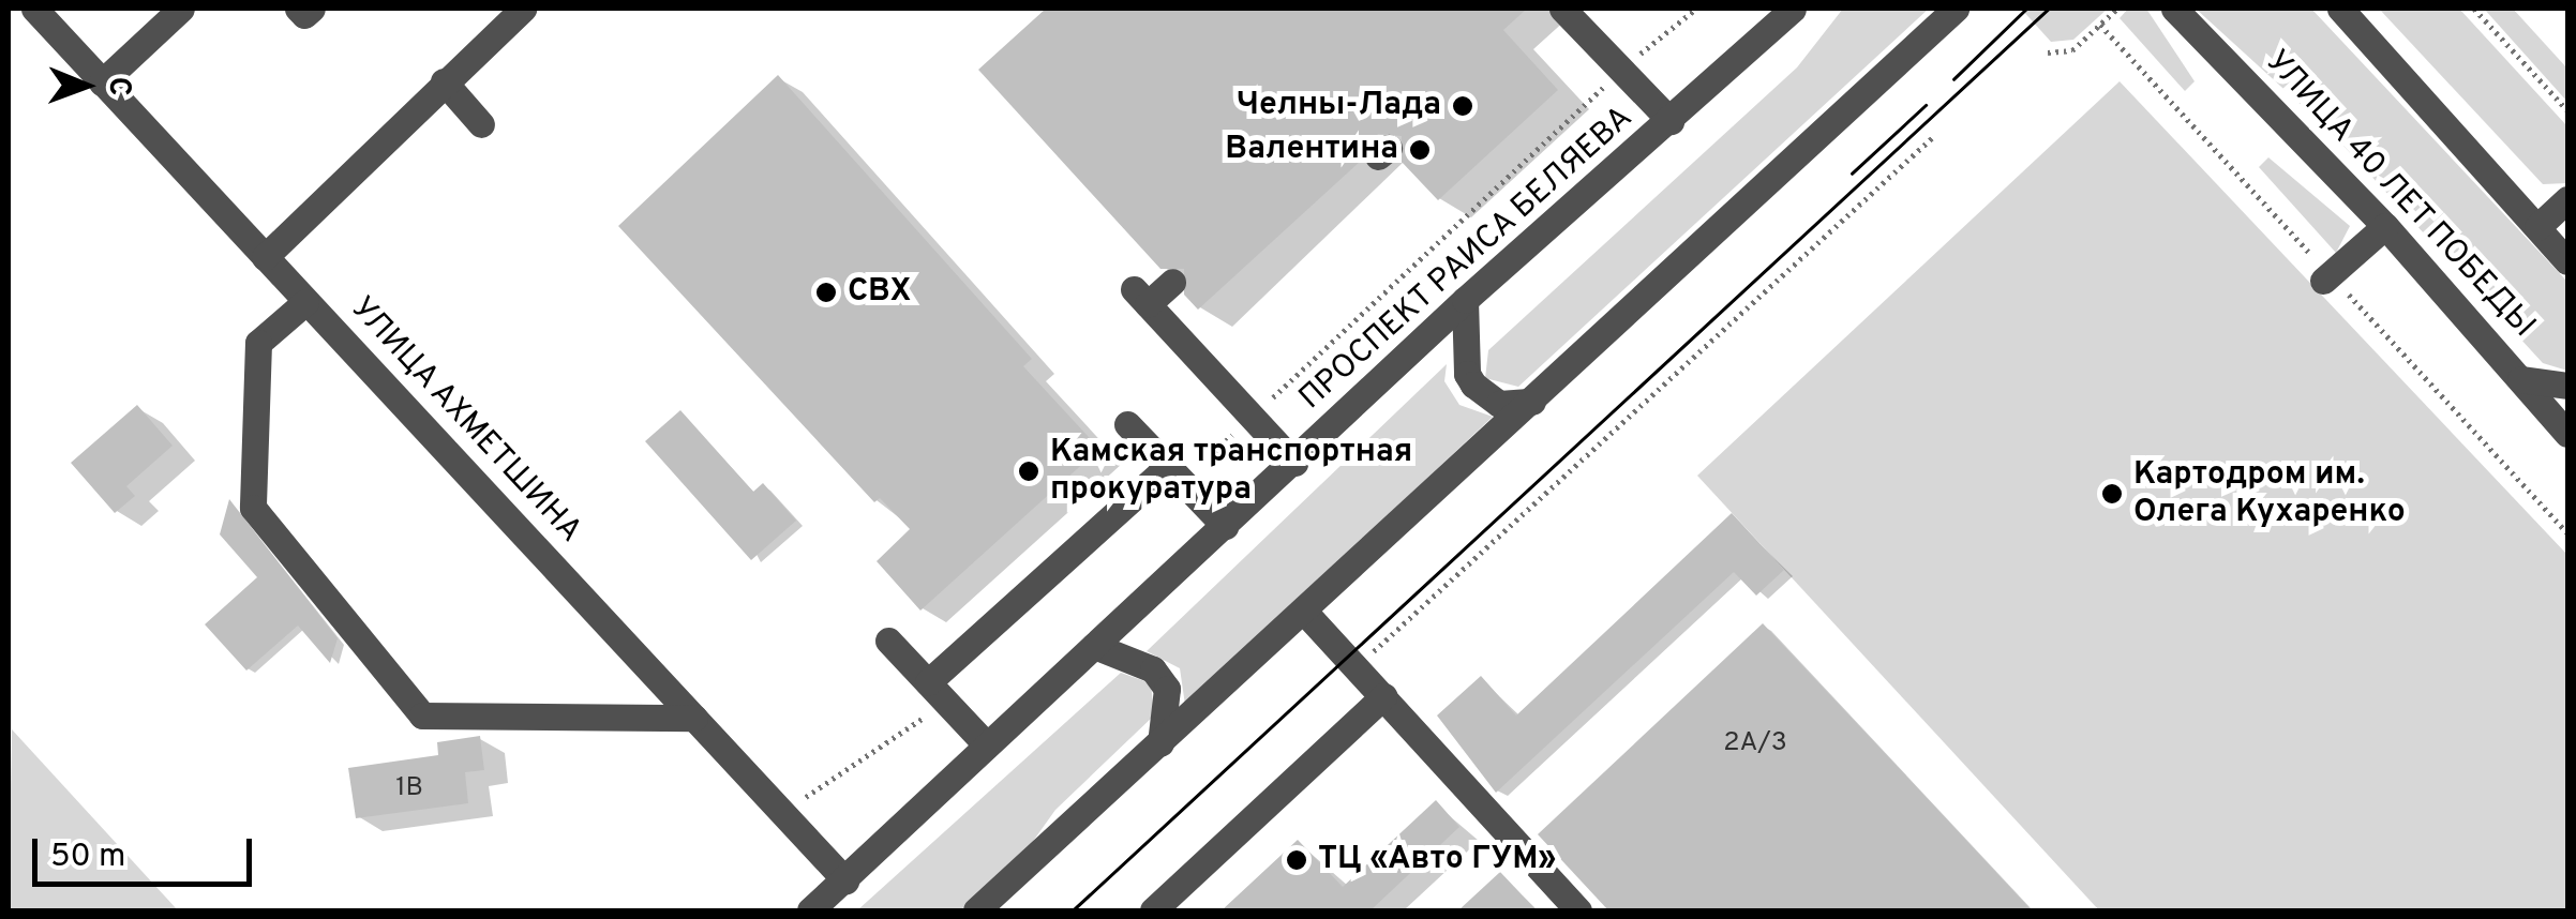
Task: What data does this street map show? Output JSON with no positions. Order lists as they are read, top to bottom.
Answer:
{
  "streets": {
    "street": ["УЛИЦА 40 ЛЕТ ПОБЕДЫ", "ПРОСПЕКТ РАИСА БЕЛЯЕВА", "УЛИЦА АХМЕТШИНА"]
  },
  "crossings": [
    ["ПРОСПЕКТ РАИСА БЕЛЯЕВА", "УЛИЦА АХМЕТШИНА"]
  ],
  "places": [
    "Челны-Лада",
    "Валентина",
    "СВХ",
    "Камская транспортная прокуратура",
    "Картодром им. Олега Кухаренко",
    "ТЦ «Авто ГУМ»"
  ],
  "house_numbers": ["2А/3", "1В"],
  "scale_bar": "50 m",
  "north": "right"
}
